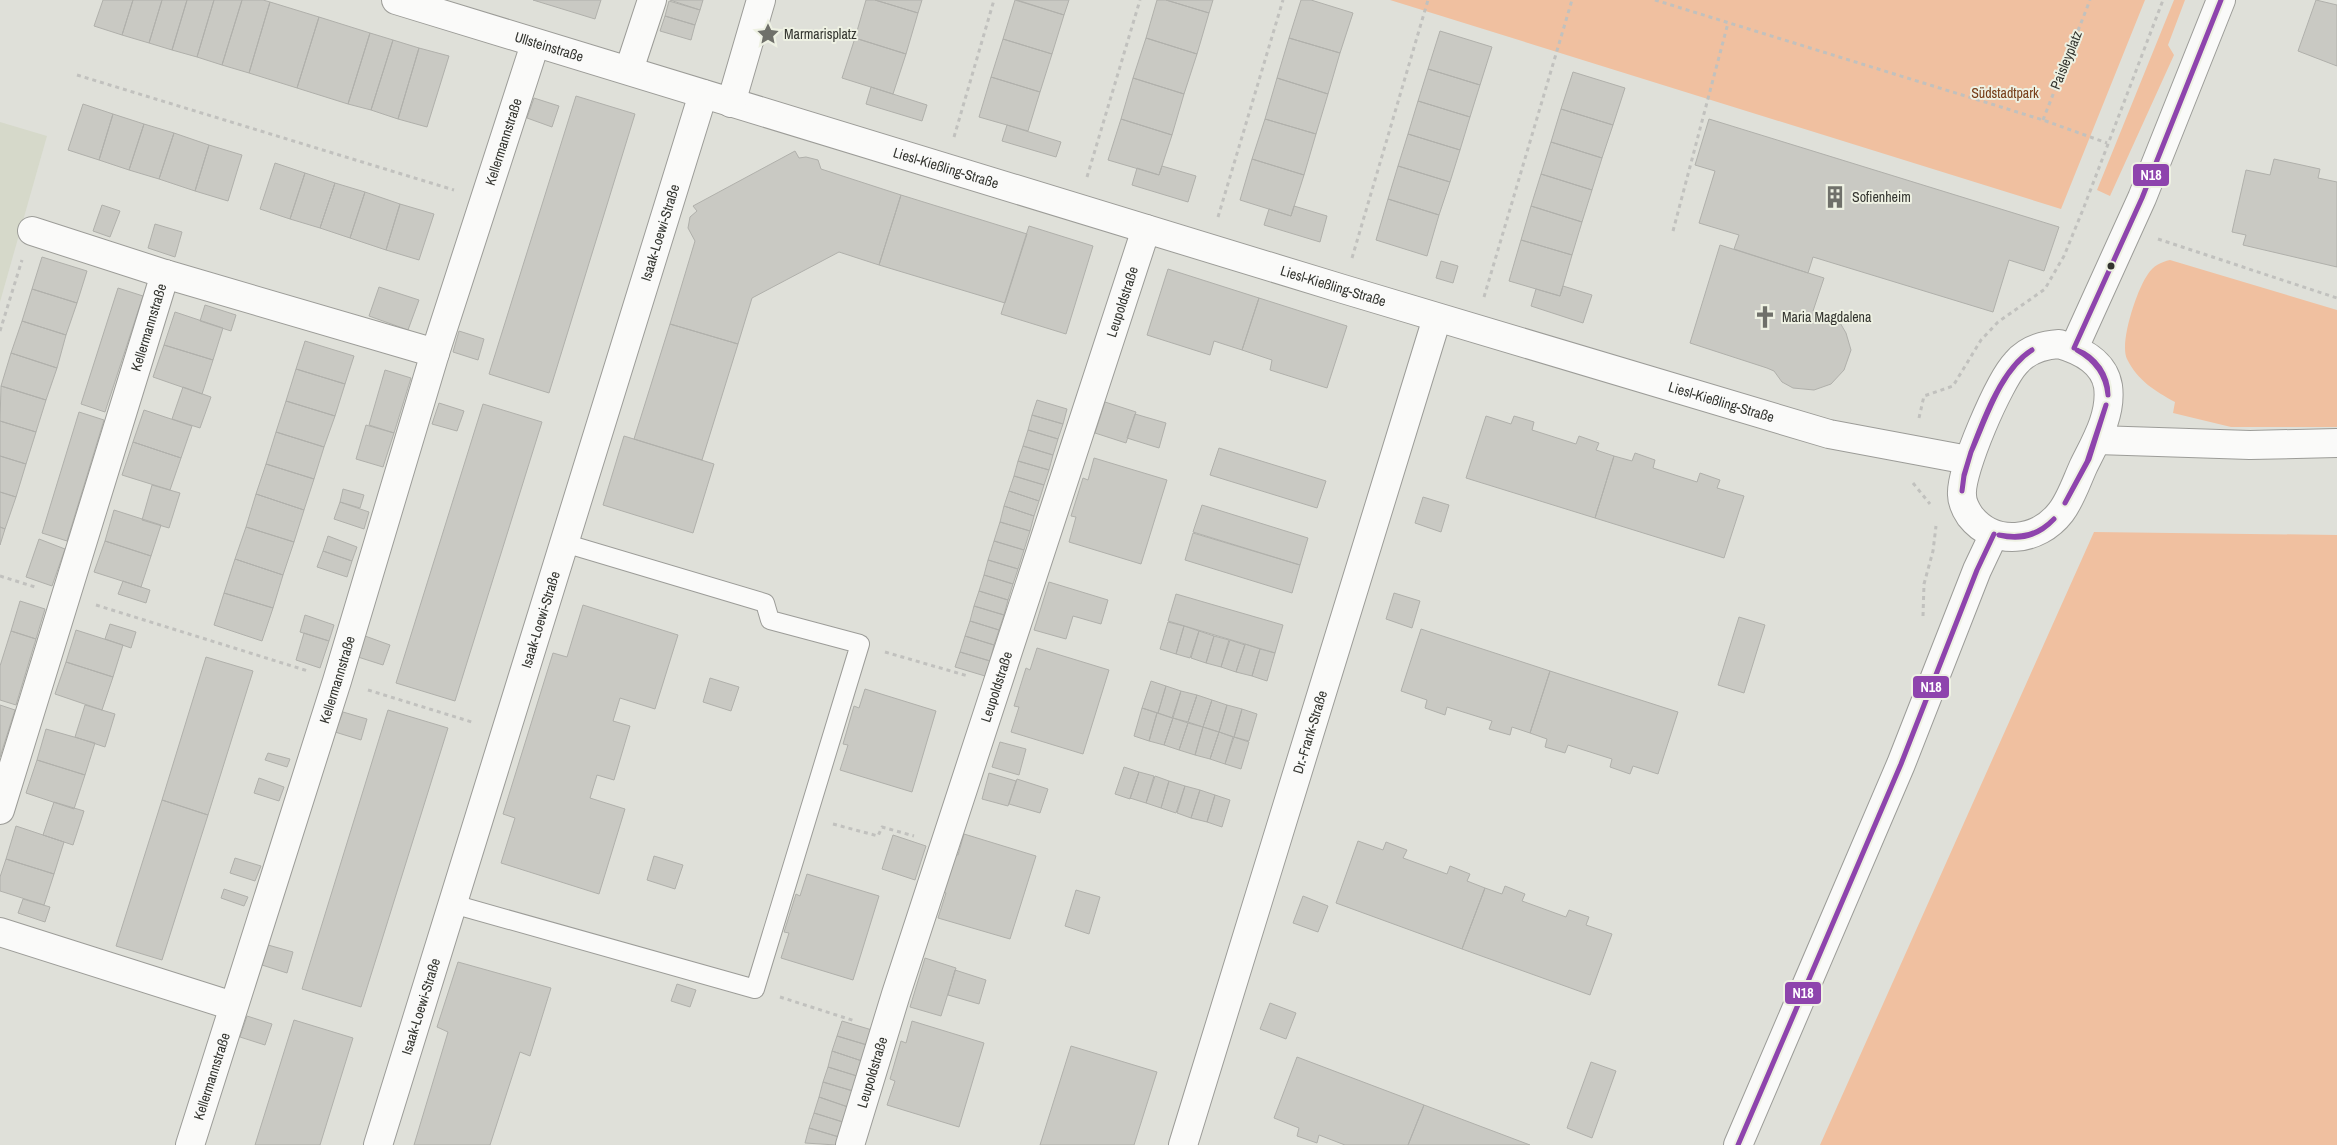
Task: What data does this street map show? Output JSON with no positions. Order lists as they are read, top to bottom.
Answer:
{
  "streets": {
    "street": [
      "Ullsteinstraße",
      "Kellermannstraße",
      "Liesl-Kießling-Straße",
      "Isaak-Loewi-Straße",
      "Leupoldstraße",
      "Dr.-Frank-Straße"
    ],
    "path": ["Paisleyplatz"]
  },
  "crossings": [
    ["Ullsteinstraße", "Kellermannstraße"],
    ["Ullsteinstraße", "Liesl-Kießling-Straße"],
    ["Ullsteinstraße", "Isaak-Loewi-Straße"],
    ["Liesl-Kießling-Straße", "Isaak-Loewi-Straße"],
    ["Liesl-Kießling-Straße", "Leupoldstraße"],
    ["Liesl-Kießling-Straße", "Dr.-Frank-Straße"]
  ],
  "parks": ["Südstadtpark"],
  "places": {
    "place": ["Marmarisplatz"],
    "building": ["Sofienheim"],
    "church": ["Maria Magdalena"]
  },
  "lines": ["transit line N18"]
}
